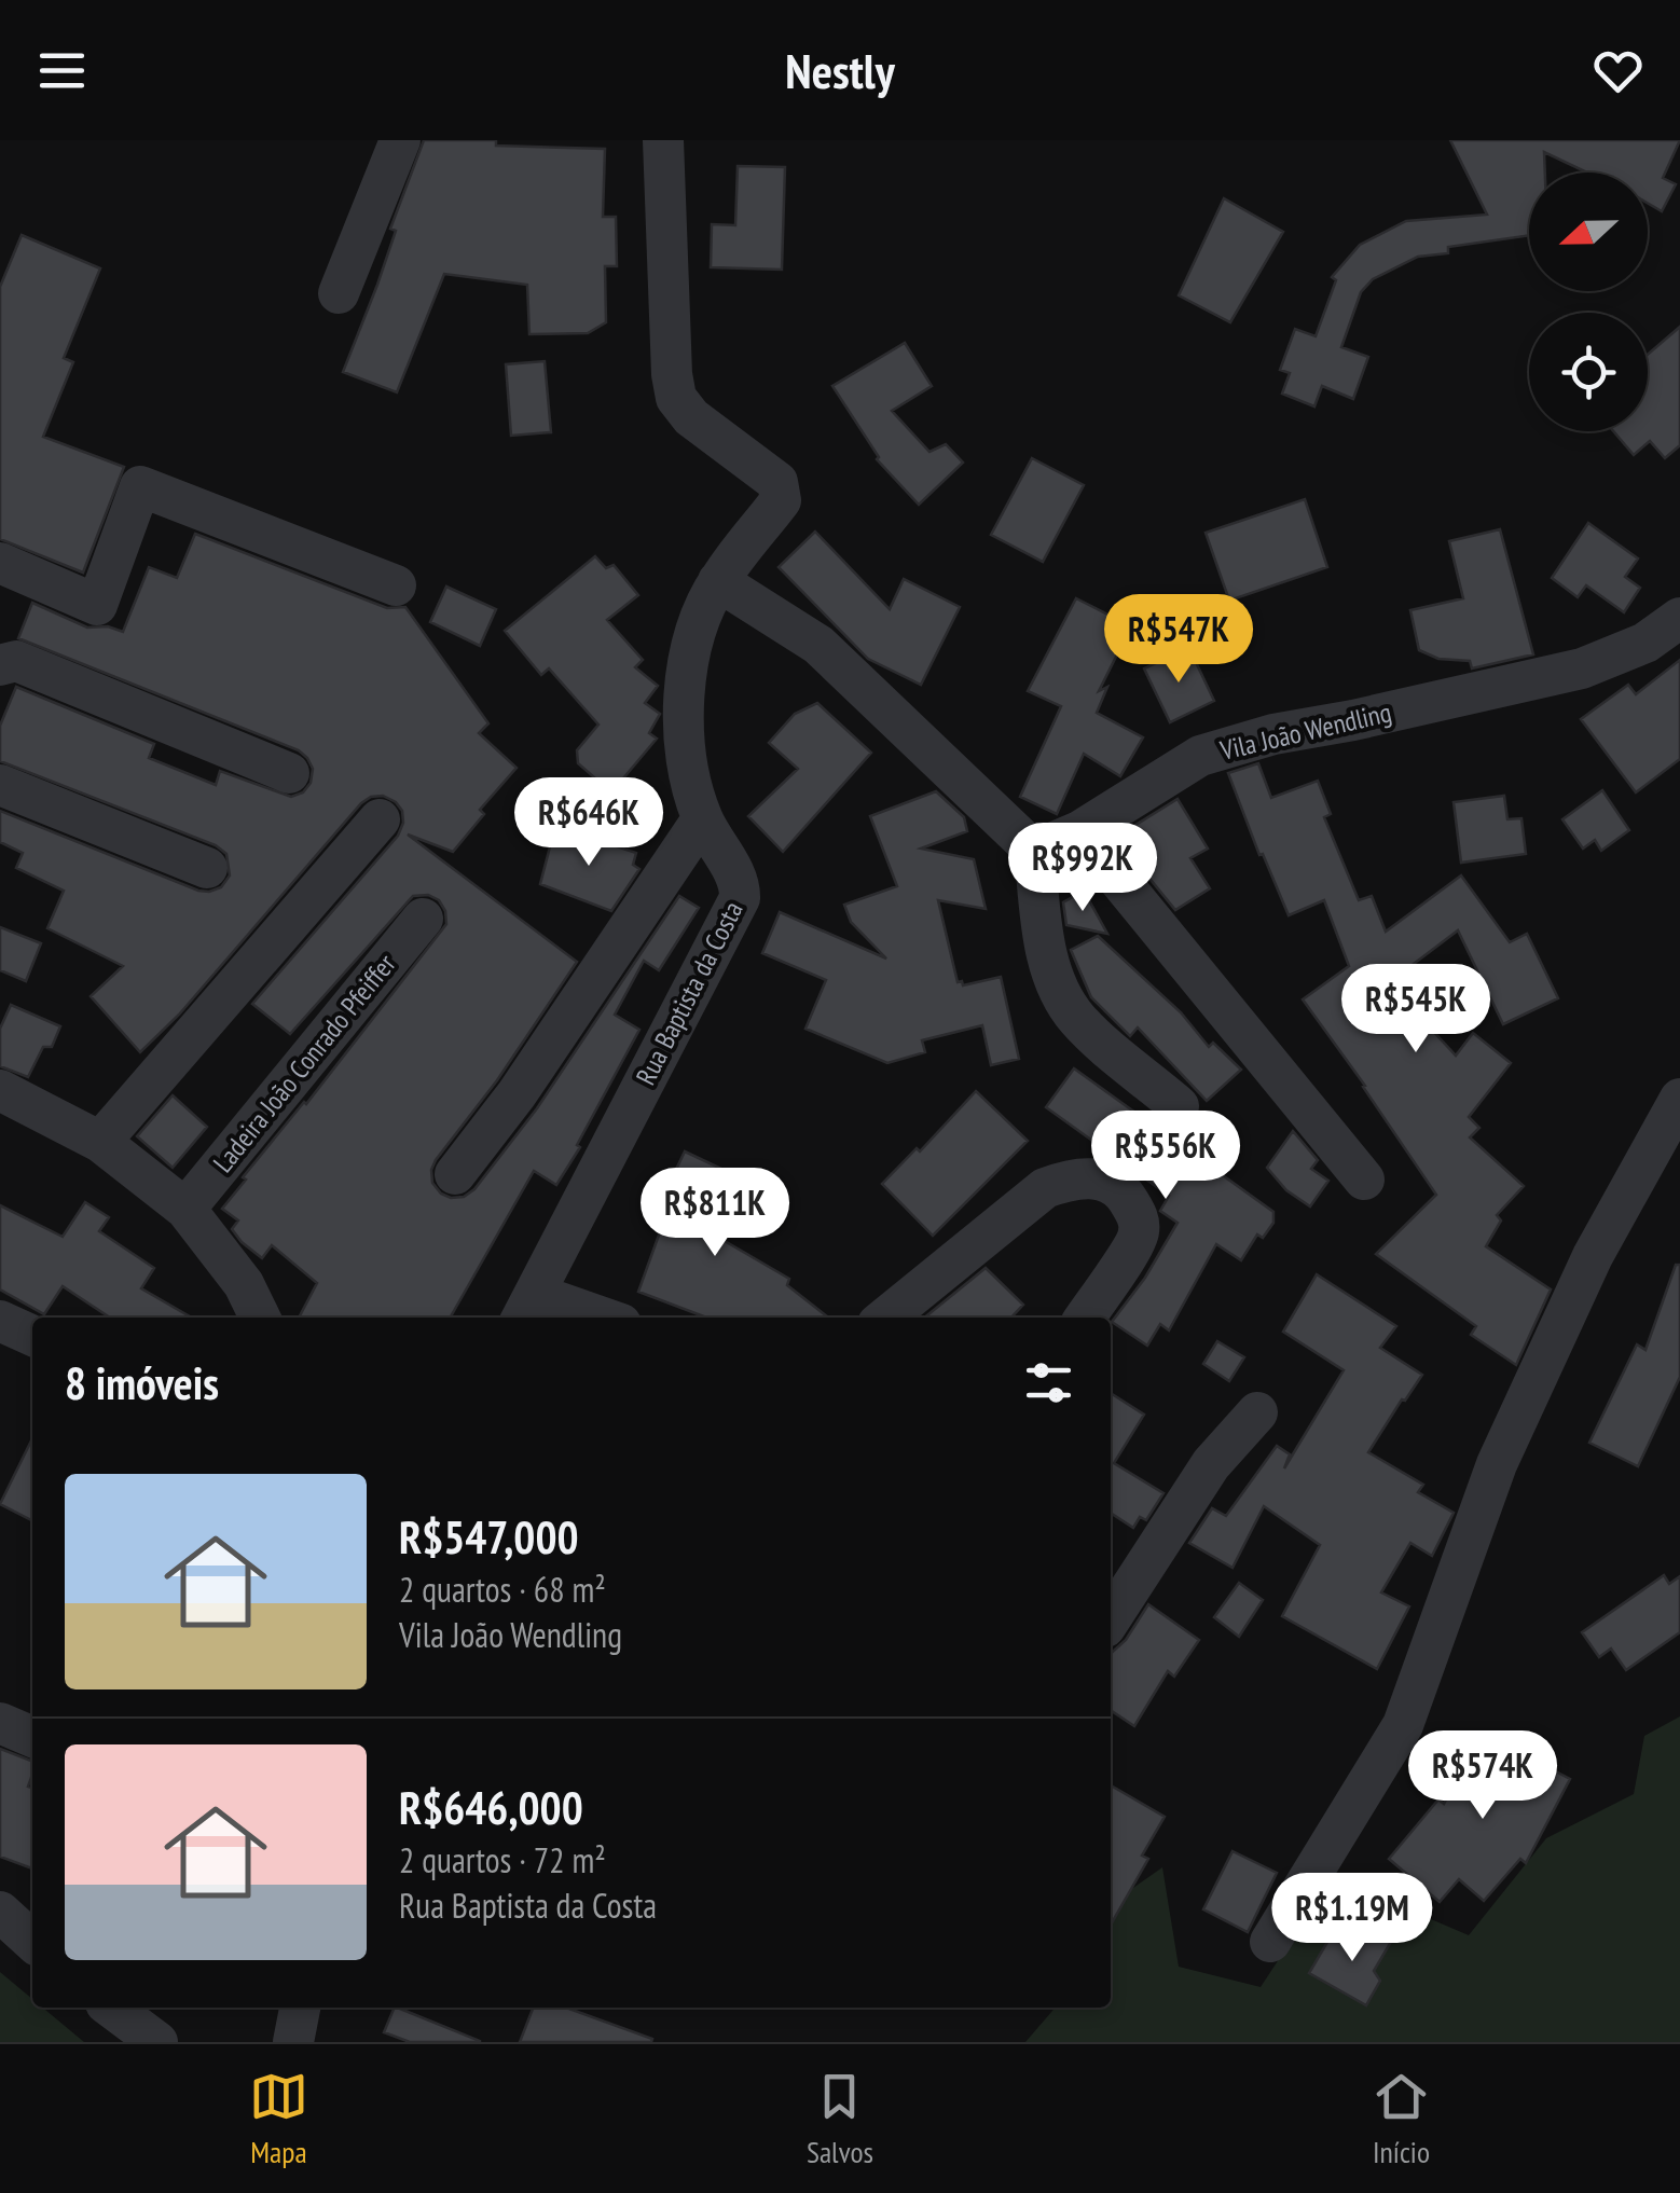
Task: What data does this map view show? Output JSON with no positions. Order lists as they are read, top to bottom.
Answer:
{
  "streets": {
    "street": ["Vila João Wendling", "Rua Baptista da Costa", "Ladeira João Conrado Pfeiffer"]
  },
  "north": "left",
  "page": {
    "header": "Nestly",
    "price": [
      "R$547K",
      "R$646K",
      "R$992K",
      "R$545K",
      "R$556K",
      "R$811K",
      "R$574K",
      "R$1.19M"
    ],
    "heading": "8 imóveis",
    "list": [
      {
        "name": "R$547,000",
        "note": "2 quartos · 68 m² · Vila João Wendling"
      },
      {
        "name": "R$646,000",
        "note": "2 quartos · 72 m² · Rua Baptista da Costa"
      }
    ],
    "tabs": ["Mapa", "Salvos", "Início"]
  }
}
